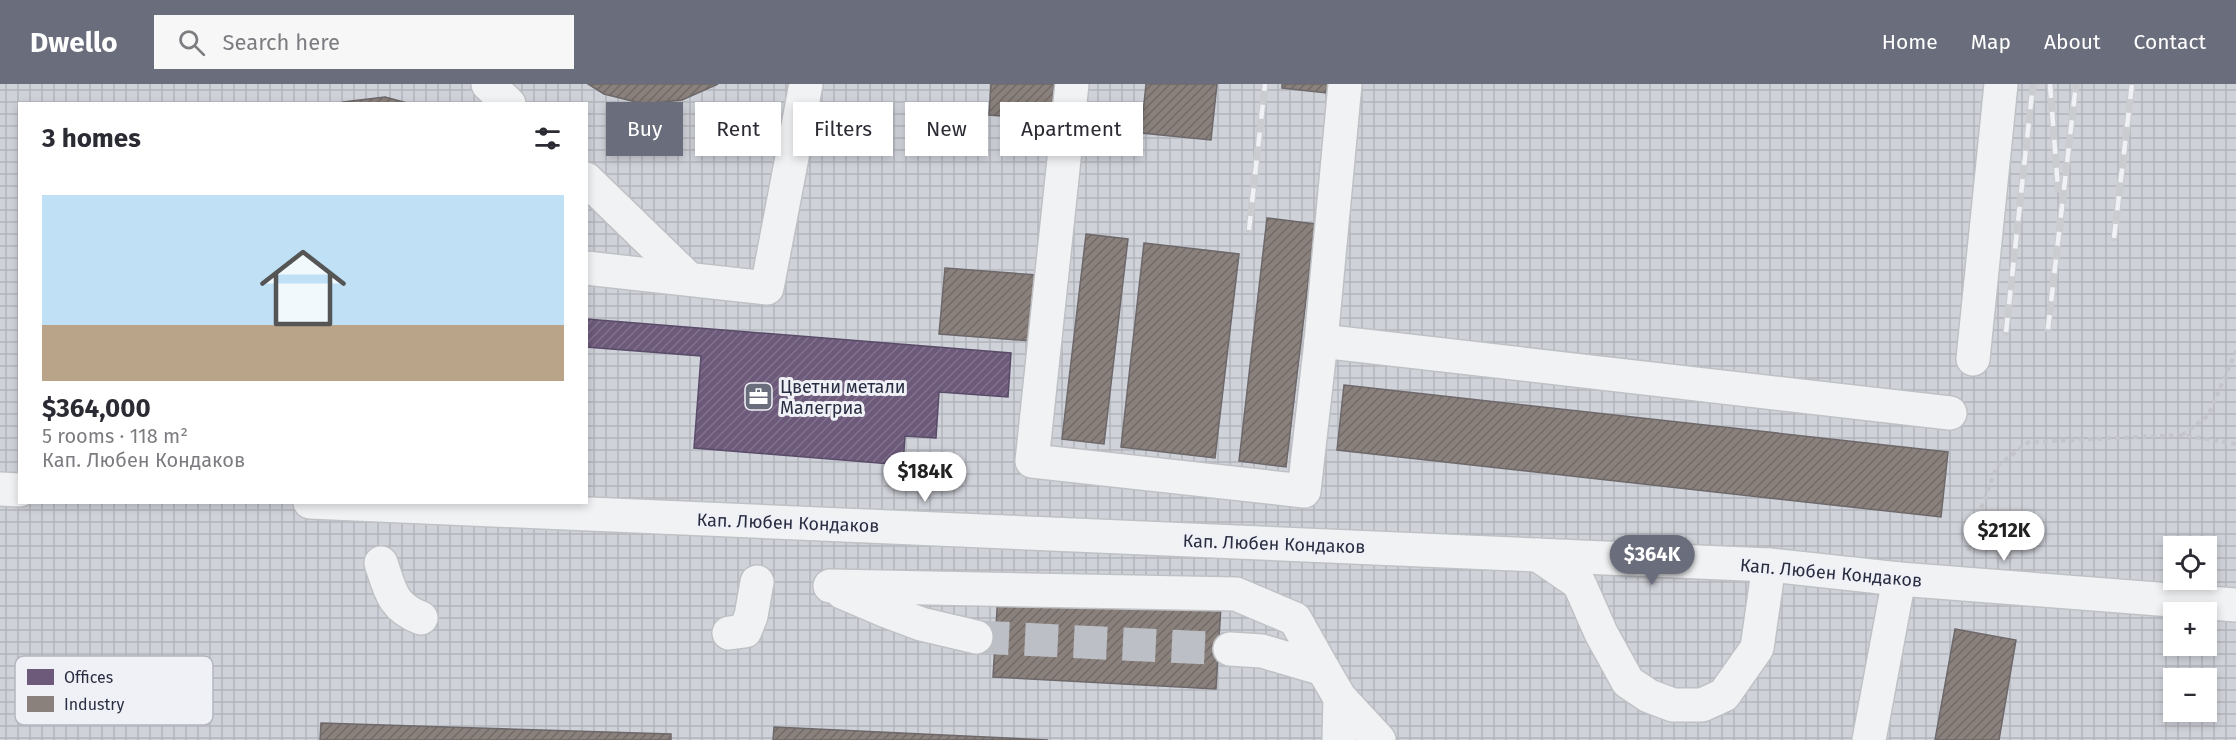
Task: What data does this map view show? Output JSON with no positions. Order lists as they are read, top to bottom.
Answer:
{
  "streets": {
    "street": ["Кап. Любен Кондаков"]
  },
  "places": {
    "office": ["Цветни метали Малегриа"]
  },
  "legend": ["Offices", "Industry"],
  "page": {
    "header": "Dwello",
    "search": "Search here",
    "nav": [
      "Home",
      "Map",
      "About",
      "Contact"
    ],
    "chip": [
      "Buy",
      "Rent",
      "Filters",
      "New",
      "Apartment"
    ],
    "heading": "3 homes",
    "list": [
      {
        "name": "$364,000",
        "note": "5 rooms · 118 m² · Кап. Любен Кондаков"
      }
    ],
    "price": ["$184K", "$212K", "$364K"],
    "map_buttons": ["+", "−"]
  }
}
